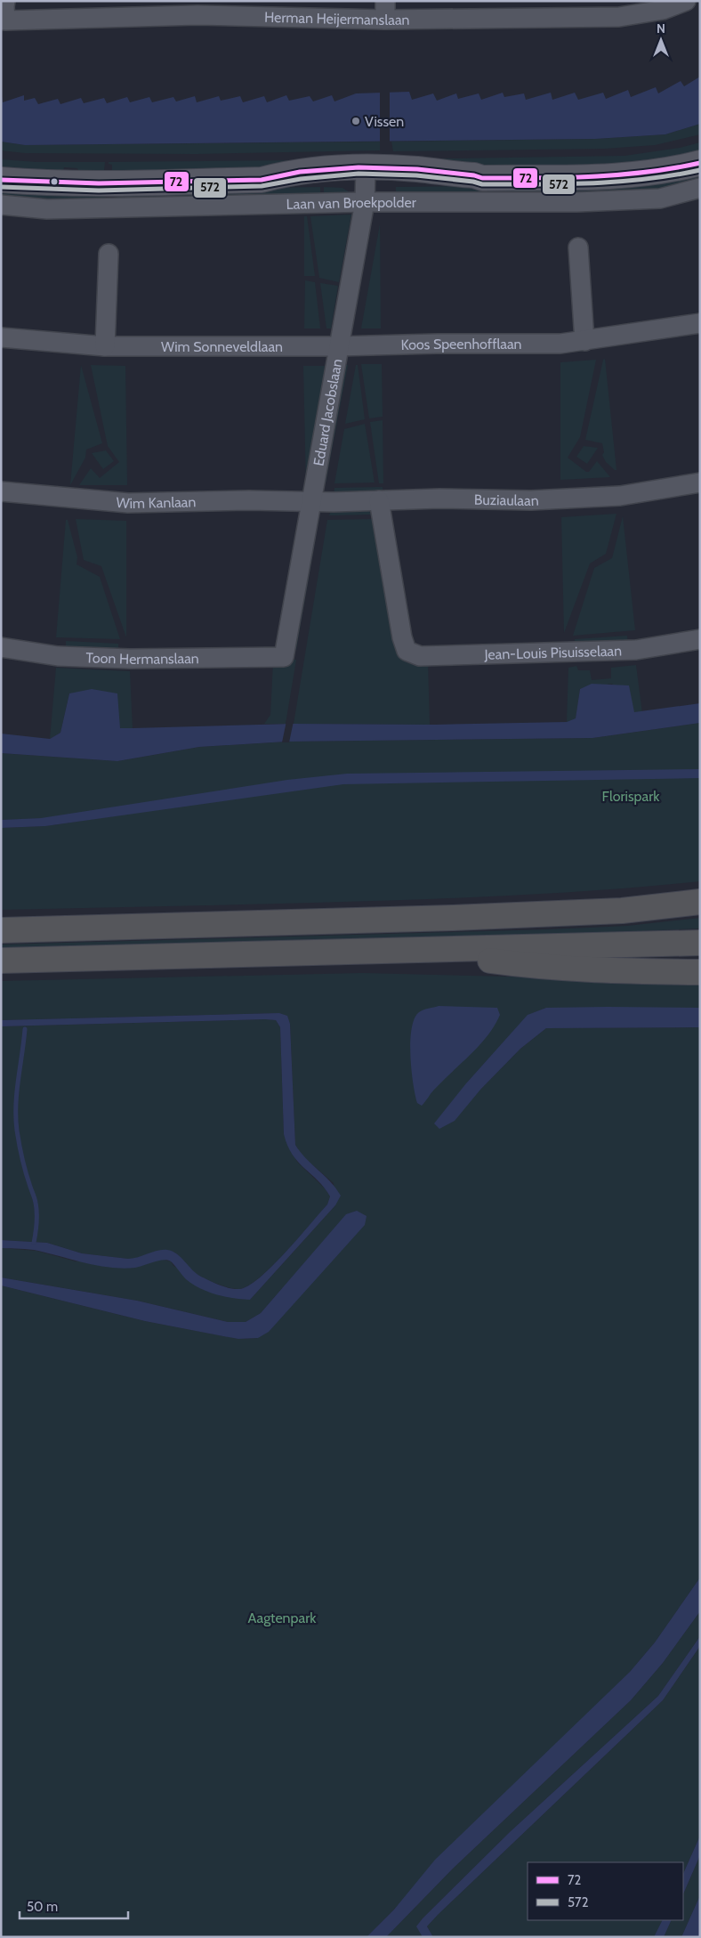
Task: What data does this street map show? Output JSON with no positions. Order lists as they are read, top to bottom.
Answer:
{
  "streets": {
    "main road": ["Laan van Broekpolder"],
    "street": [
      "Herman Heijermanslaan",
      "Koos Speenhofflaan",
      "Wim Sonneveldlaan",
      "Eduard Jacobslaan",
      "Buziaulaan",
      "Wim Kanlaan",
      "Jean-Louis Pisuisselaan",
      "Toon Hermanslaan"
    ]
  },
  "crossings": [
    ["Laan van Broekpolder", "Eduard Jacobslaan"],
    ["Koos Speenhofflaan", "Wim Sonneveldlaan"],
    ["Koos Speenhofflaan", "Eduard Jacobslaan"],
    ["Wim Sonneveldlaan", "Eduard Jacobslaan"],
    ["Eduard Jacobslaan", "Buziaulaan"],
    ["Eduard Jacobslaan", "Wim Kanlaan"],
    ["Eduard Jacobslaan", "Toon Hermanslaan"],
    ["Buziaulaan", "Wim Kanlaan"],
    ["Buziaulaan", "Jean-Louis Pisuisselaan"]
  ],
  "parks": ["Florispark", "Aagtenpark"],
  "places": ["Vissen"],
  "lines": ["transit line 72", "transit line 572"],
  "legend": ["72", "572"],
  "scale_bar": "50 m",
  "north": "top"
}
